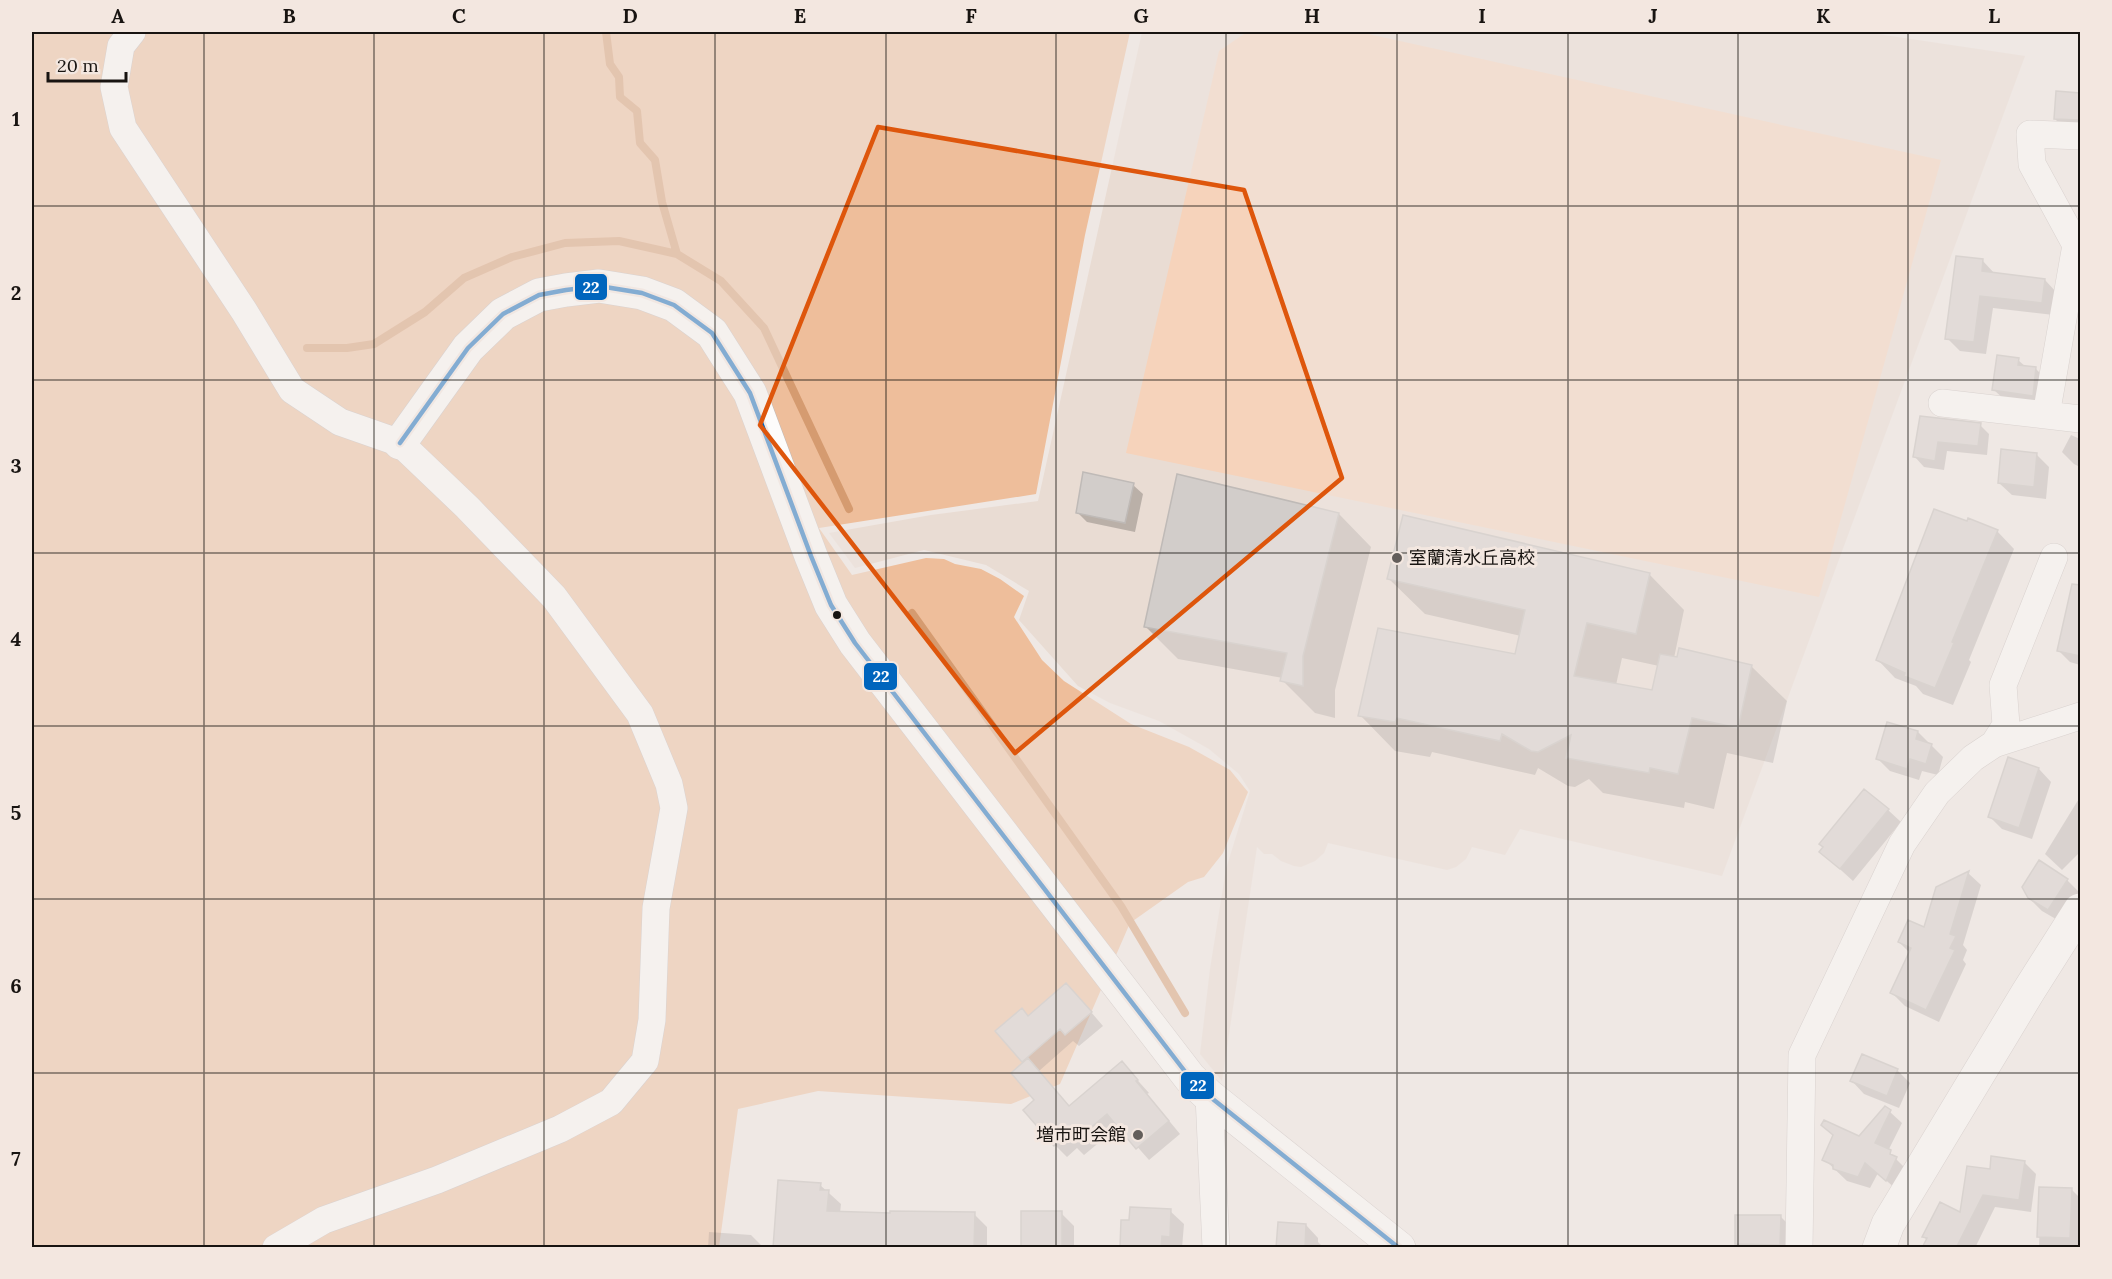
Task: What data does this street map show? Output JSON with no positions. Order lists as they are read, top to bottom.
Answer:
{
  "places": ["室蘭清水丘高校", "増市町会館"],
  "lines": ["transit line 22"],
  "scale_bar": "20 m",
  "grid": {
    "columns": [
      "A",
      "B",
      "C",
      "D",
      "E",
      "F",
      "G",
      "H",
      "I",
      "J",
      "K",
      "L"
    ],
    "rows": [
      "1",
      "2",
      "3",
      "4",
      "5",
      "6",
      "7"
    ]
  }
}
